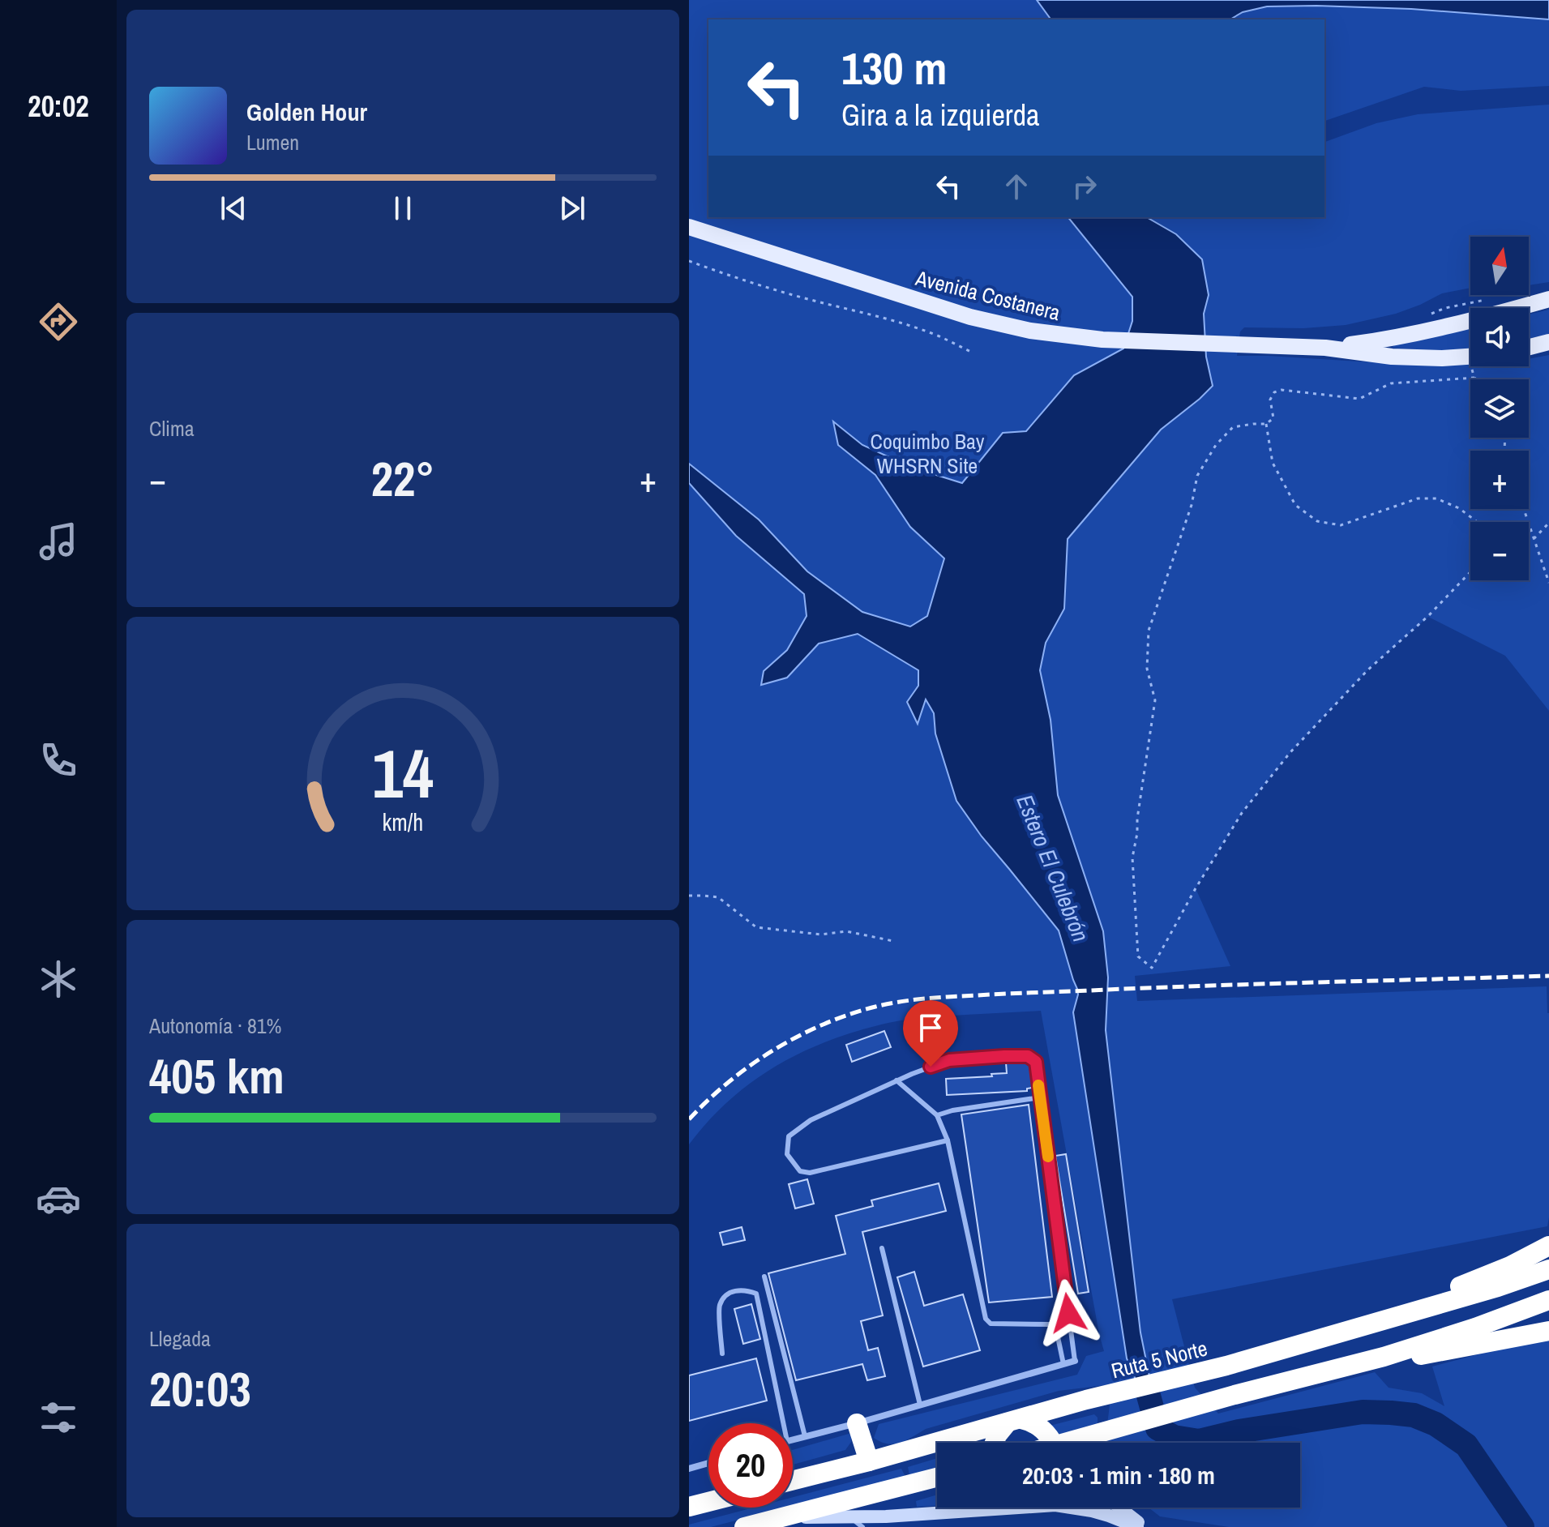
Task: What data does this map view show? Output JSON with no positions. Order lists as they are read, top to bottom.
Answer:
{
  "streets": {
    "highway": ["Ruta 5 Norte"],
    "main road": ["Avenida Costanera"]
  },
  "water": ["Estero El Culebrón"],
  "parks": ["Coquimbo Bay WHSRN Site"],
  "north": "top",
  "page": {
    "tabs": "20:02",
    "turn": ["130 m", "Gira a la izquierda"],
    "song": ["Golden Hour", "Lumen"],
    "map_buttons": ["+", "−"],
    "tile": [
      "Clima",
      ["Autonomía · 81%", "405 km"],
      ["Llegada", "20:03"]
    ],
    "heat": ["−", "22°", "+"],
    "limit": "20",
    "trip": "20:03 · 1 min · 180 m",
    "gauge": ["14", "km/h"]
  }
}
